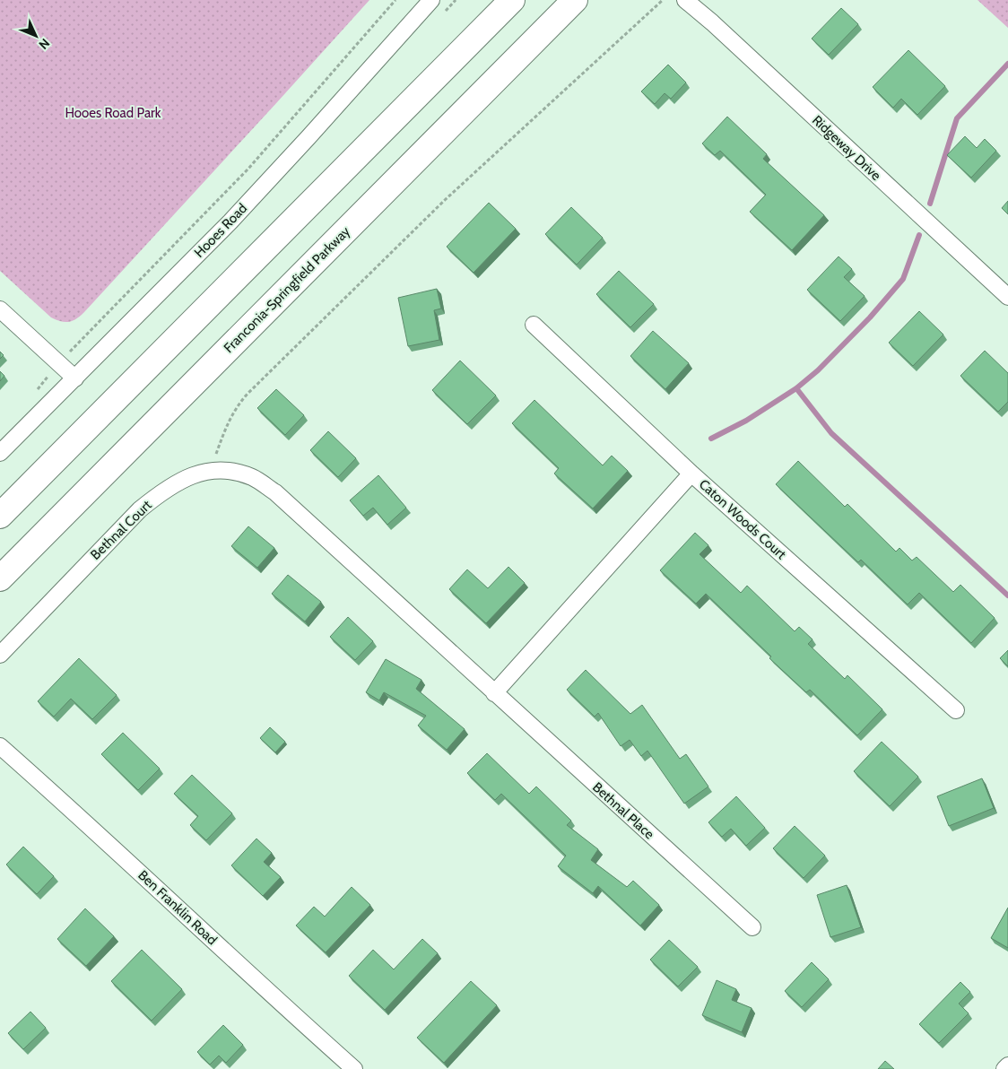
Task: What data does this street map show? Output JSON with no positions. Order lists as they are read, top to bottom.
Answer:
{
  "streets": {
    "main road": ["Franconia-Springfield Parkway"],
    "street": [
      "Ridgeway Drive",
      "Hooes Road",
      "Caton Woods Court",
      "Bethnal Court",
      "Bethnal Place",
      "Ben Franklin Road"
    ]
  },
  "crossings": [
    ["Bethnal Court", "Bethnal Place"]
  ],
  "parks": ["Hooes Road Park"],
  "north": "bottom right"
}
